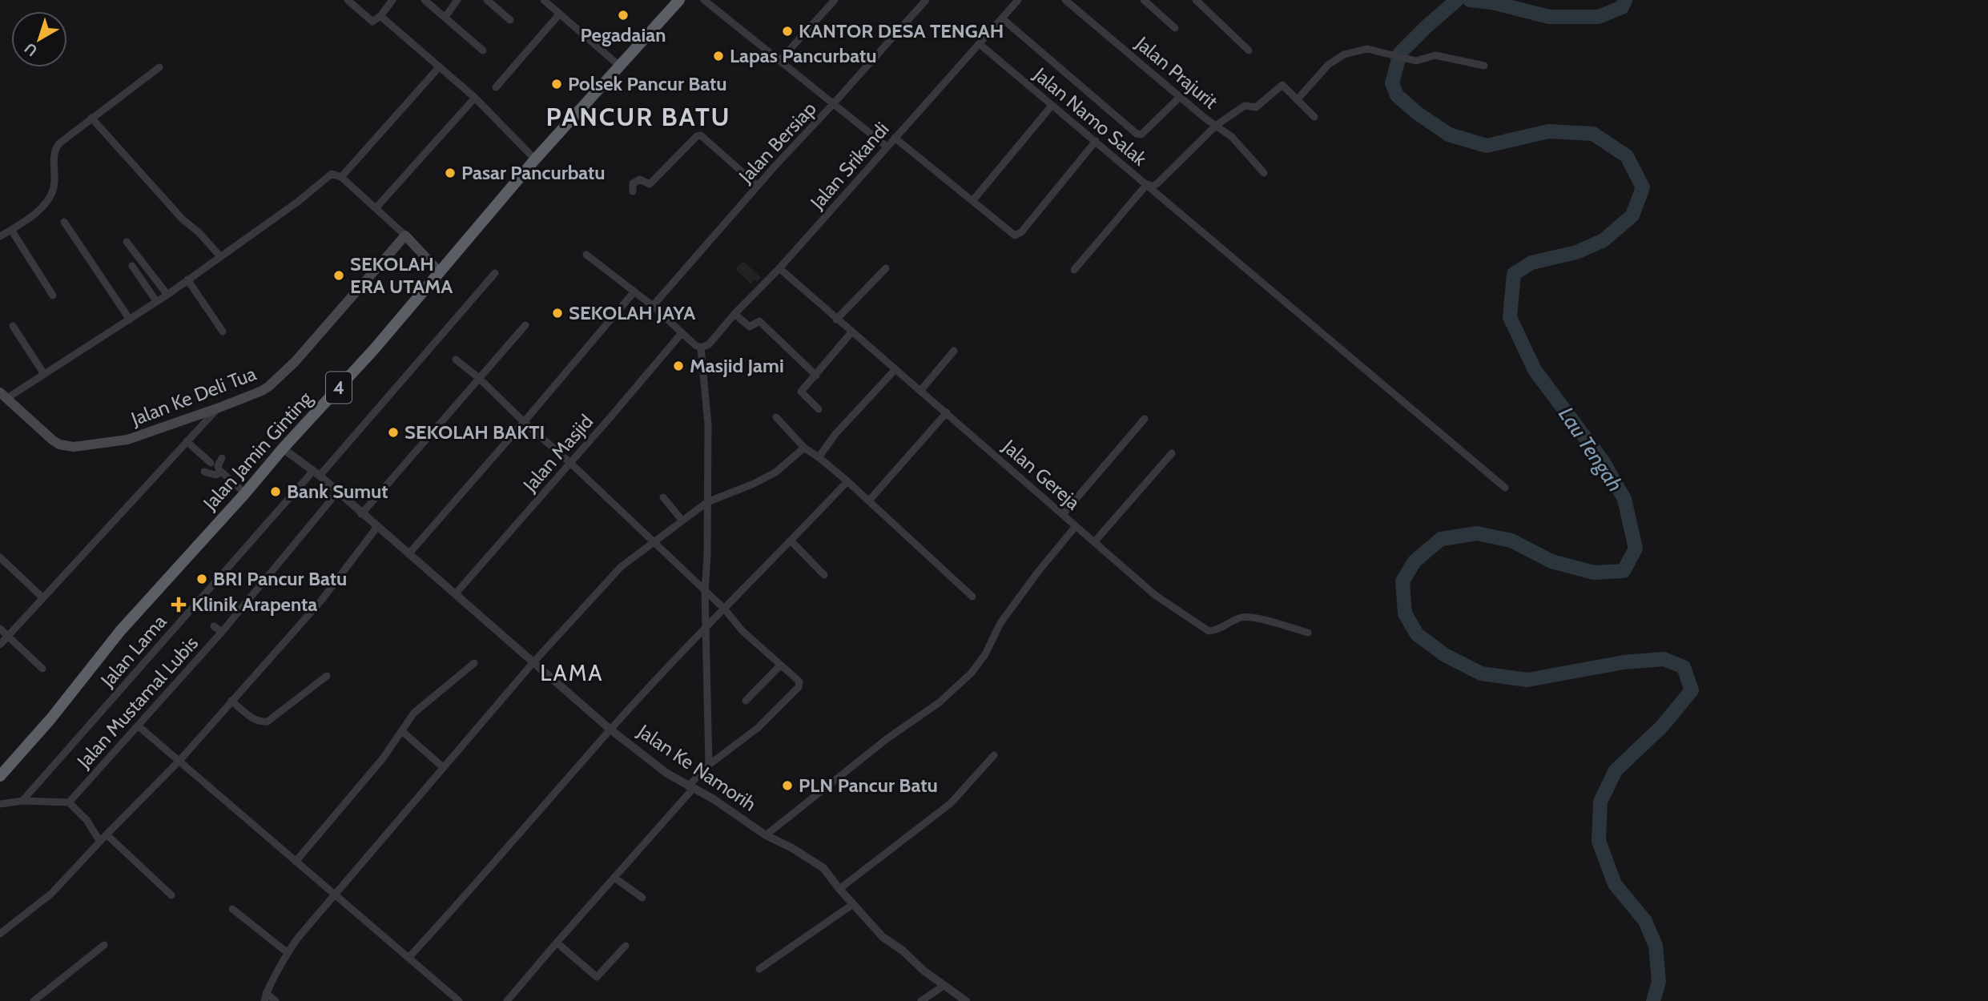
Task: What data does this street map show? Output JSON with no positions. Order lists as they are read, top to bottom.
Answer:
{
  "streets": {
    "highway": ["4", "Jalan Jamin Ginting"],
    "main road": ["Jalan Ke Deli Tua"],
    "street": [
      "Jalan Prajurit",
      "Jalan Namo Salak",
      "Jalan Bersiap",
      "Jalan Srikandi",
      "Jalan Masjid",
      "Jalan Gereja",
      "Jalan Lama",
      "Jalan Mustamal Lubis",
      "Jalan Ke Namorih"
    ]
  },
  "crossings": [
    ["Jalan Namo Salak", "Jalan Srikandi"],
    ["Jalan Srikandi", "Jalan Gereja"],
    ["Jalan Jamin Ginting", "Jalan Ke Namorih"],
    ["Jalan Masjid", "Jalan Ke Namorih"],
    ["Jalan Lama", "Jalan Ke Namorih"],
    ["Jalan Mustamal Lubis", "Jalan Ke Namorih"]
  ],
  "districts": ["PANCUR BATU", "LAMA"],
  "water": ["Lau Tengah"],
  "places": {
    "other": [
      "Pegadaian",
      "KANTOR DESA TENGAH",
      "Lapas Pancurbatu",
      "Polsek Pancur Batu",
      "Pasar Pancurbatu",
      "SEKOLAH ERA UTAMA",
      "SEKOLAH JAYA",
      "Masjid Jami",
      "SEKOLAH BAKTI",
      "Bank Sumut",
      "BRI Pancur Batu",
      "PLN Pancur Batu"
    ],
    "health": ["Klinik Arapenta"]
  },
  "north": "bottom left"
}
